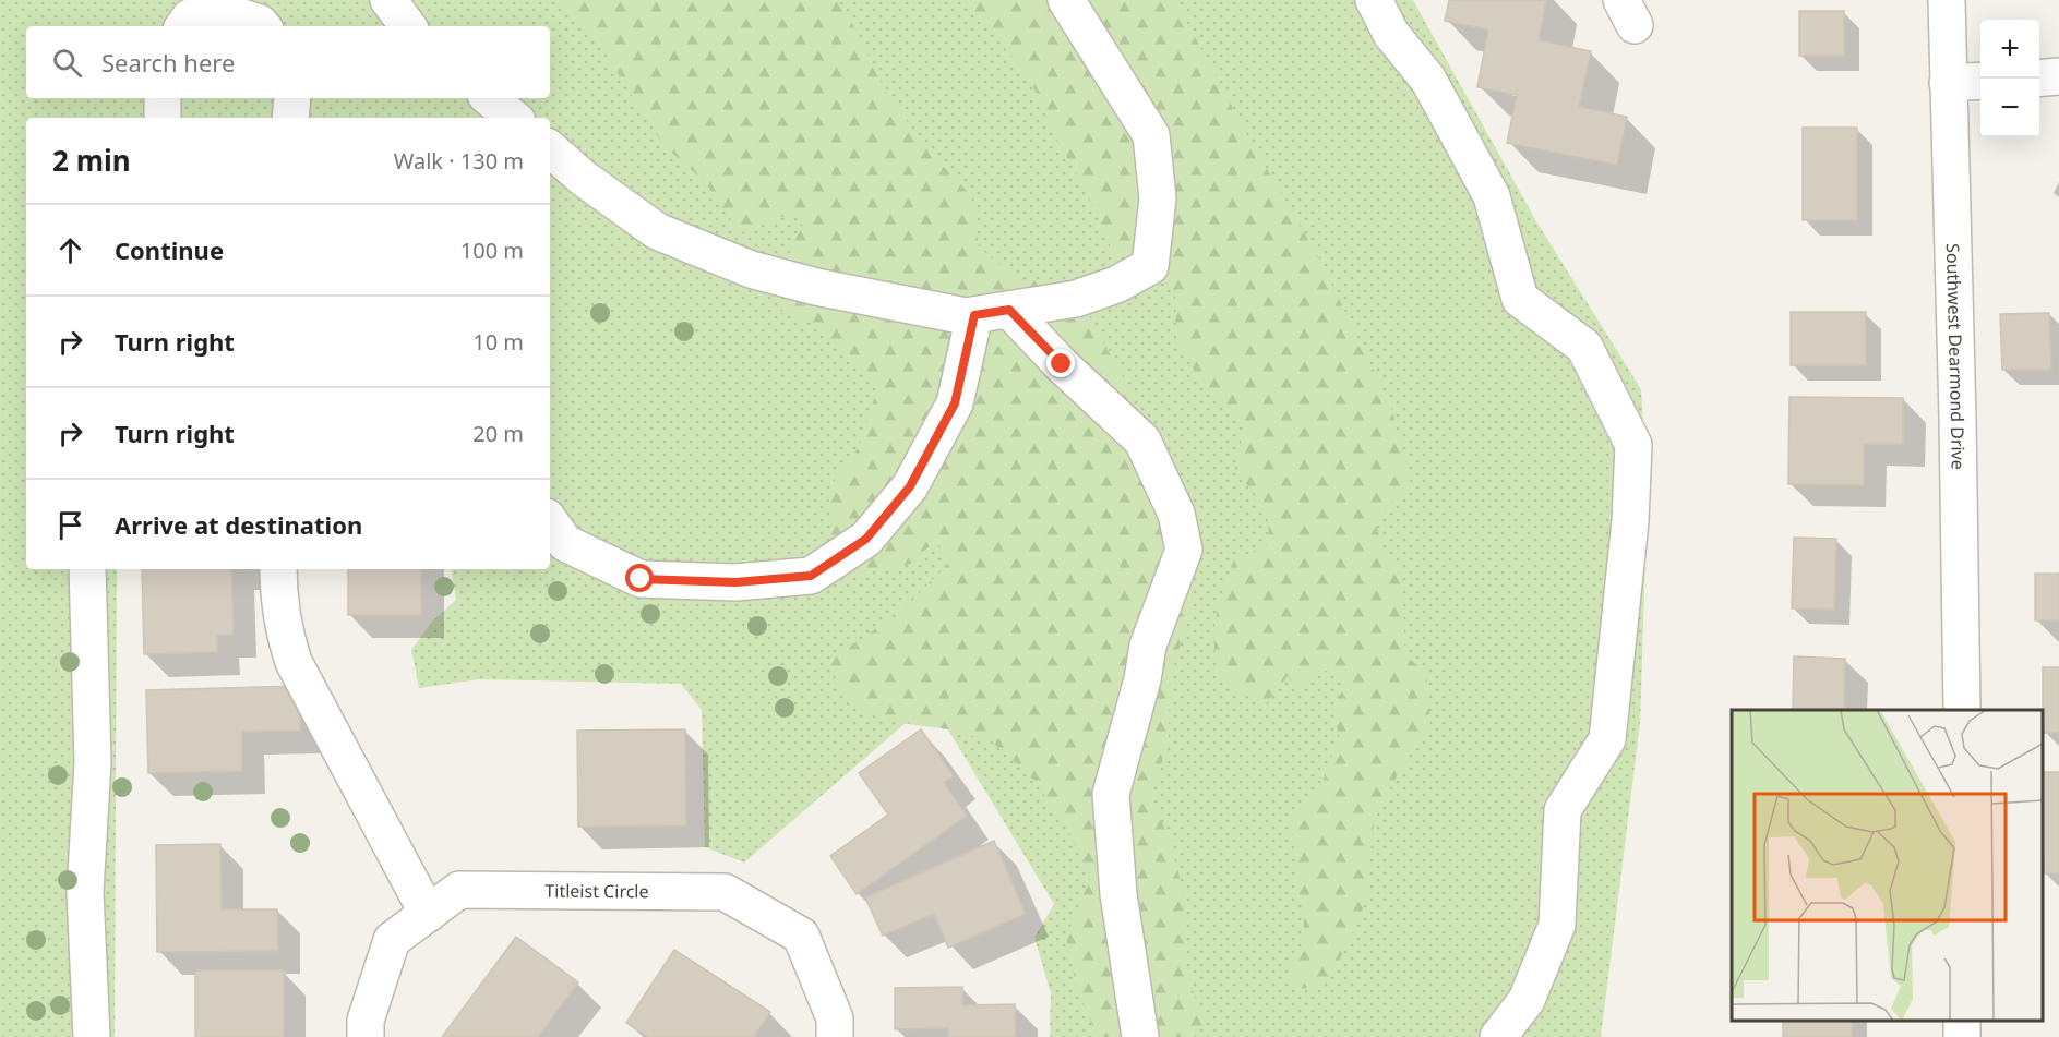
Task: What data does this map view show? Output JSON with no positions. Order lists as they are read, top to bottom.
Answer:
{
  "streets": {
    "street": ["Southwest Dearmond Drive", "Titleist Circle"]
  },
  "page": {
    "map_buttons": ["+", "−"],
    "search": "Search here",
    "heading": ["2 min", "Walk · 130 m"],
    "list": [
      ["Continue", "100 m"],
      ["Turn right", "10 m"],
      ["Turn right", "20 m"],
      "Arrive at destination"
    ]
  }
}
